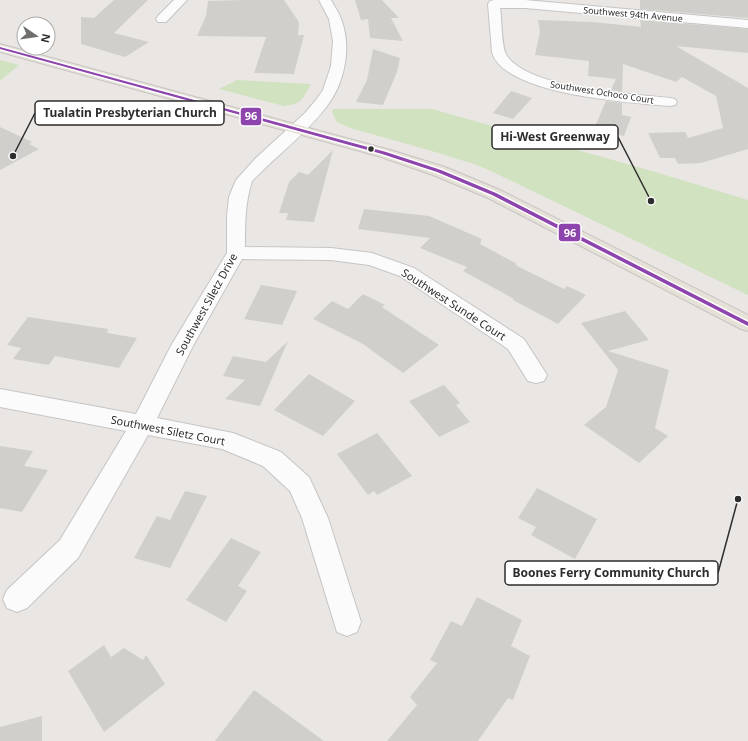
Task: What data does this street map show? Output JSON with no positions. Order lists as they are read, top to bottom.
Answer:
{
  "streets": {
    "street": [
      "Southwest 94th Avenue",
      "Southwest Ochoco Court",
      "Southwest Siletz Drive",
      "Southwest Sunde Court",
      "Southwest Siletz Court"
    ]
  },
  "crossings": [
    ["Southwest 94th Avenue", "Southwest Ochoco Court"],
    ["Southwest Siletz Drive", "Southwest Sunde Court"],
    ["Southwest Siletz Drive", "Southwest Siletz Court"]
  ],
  "places": ["Tualatin Presbyterian Church", "Hi-West Greenway", "Boones Ferry Community Church"],
  "lines": ["transit line 96"],
  "north": "right"
}
